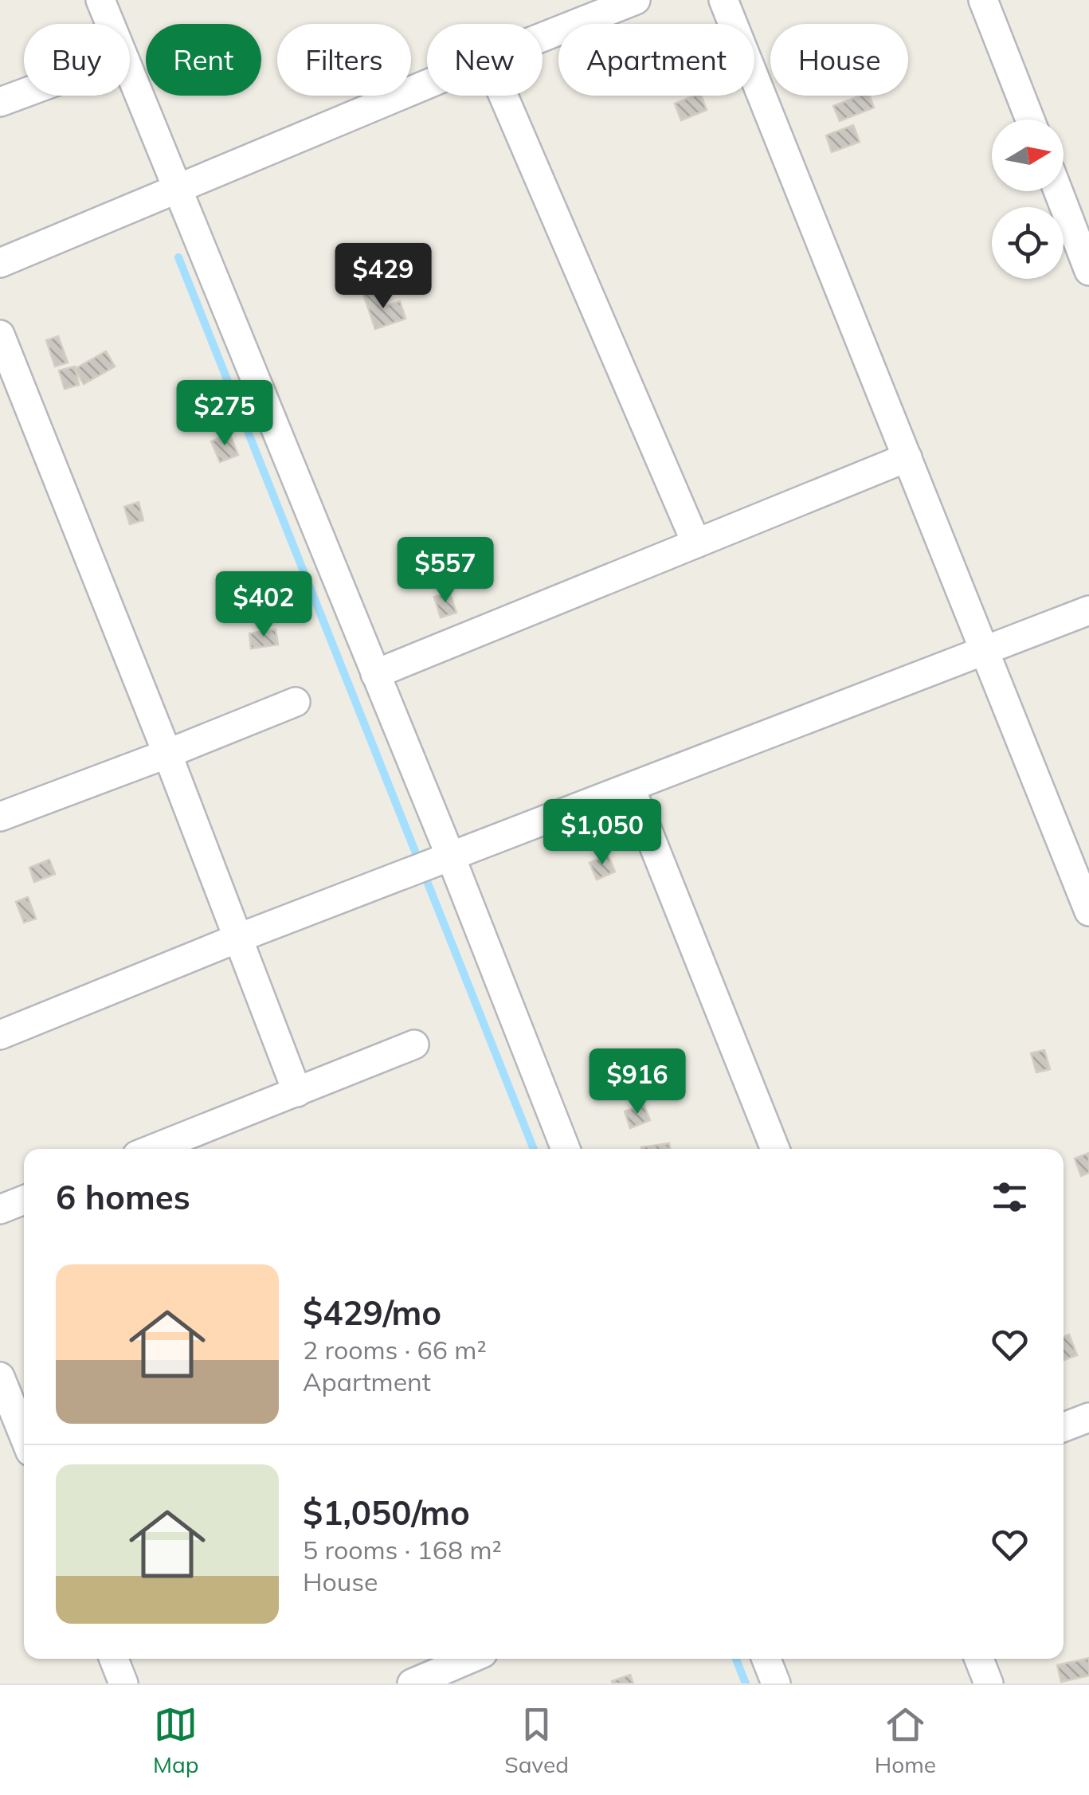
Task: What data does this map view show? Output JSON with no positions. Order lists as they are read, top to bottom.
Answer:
{
  "north": "right",
  "page": {
    "chip": [
      "Buy",
      "Rent",
      "Filters",
      "New",
      "Apartment",
      "House"
    ],
    "price": [
      "$429",
      "$275",
      "$557",
      "$402",
      "$1,050",
      "$916"
    ],
    "heading": "6 homes",
    "list": [
      {
        "name": "$429/mo",
        "note": "2 rooms · 66 m² · Apartment"
      },
      {
        "name": "$1,050/mo",
        "note": "5 rooms · 168 m² · House"
      }
    ],
    "tabs": ["Map", "Saved", "Home"]
  }
}
